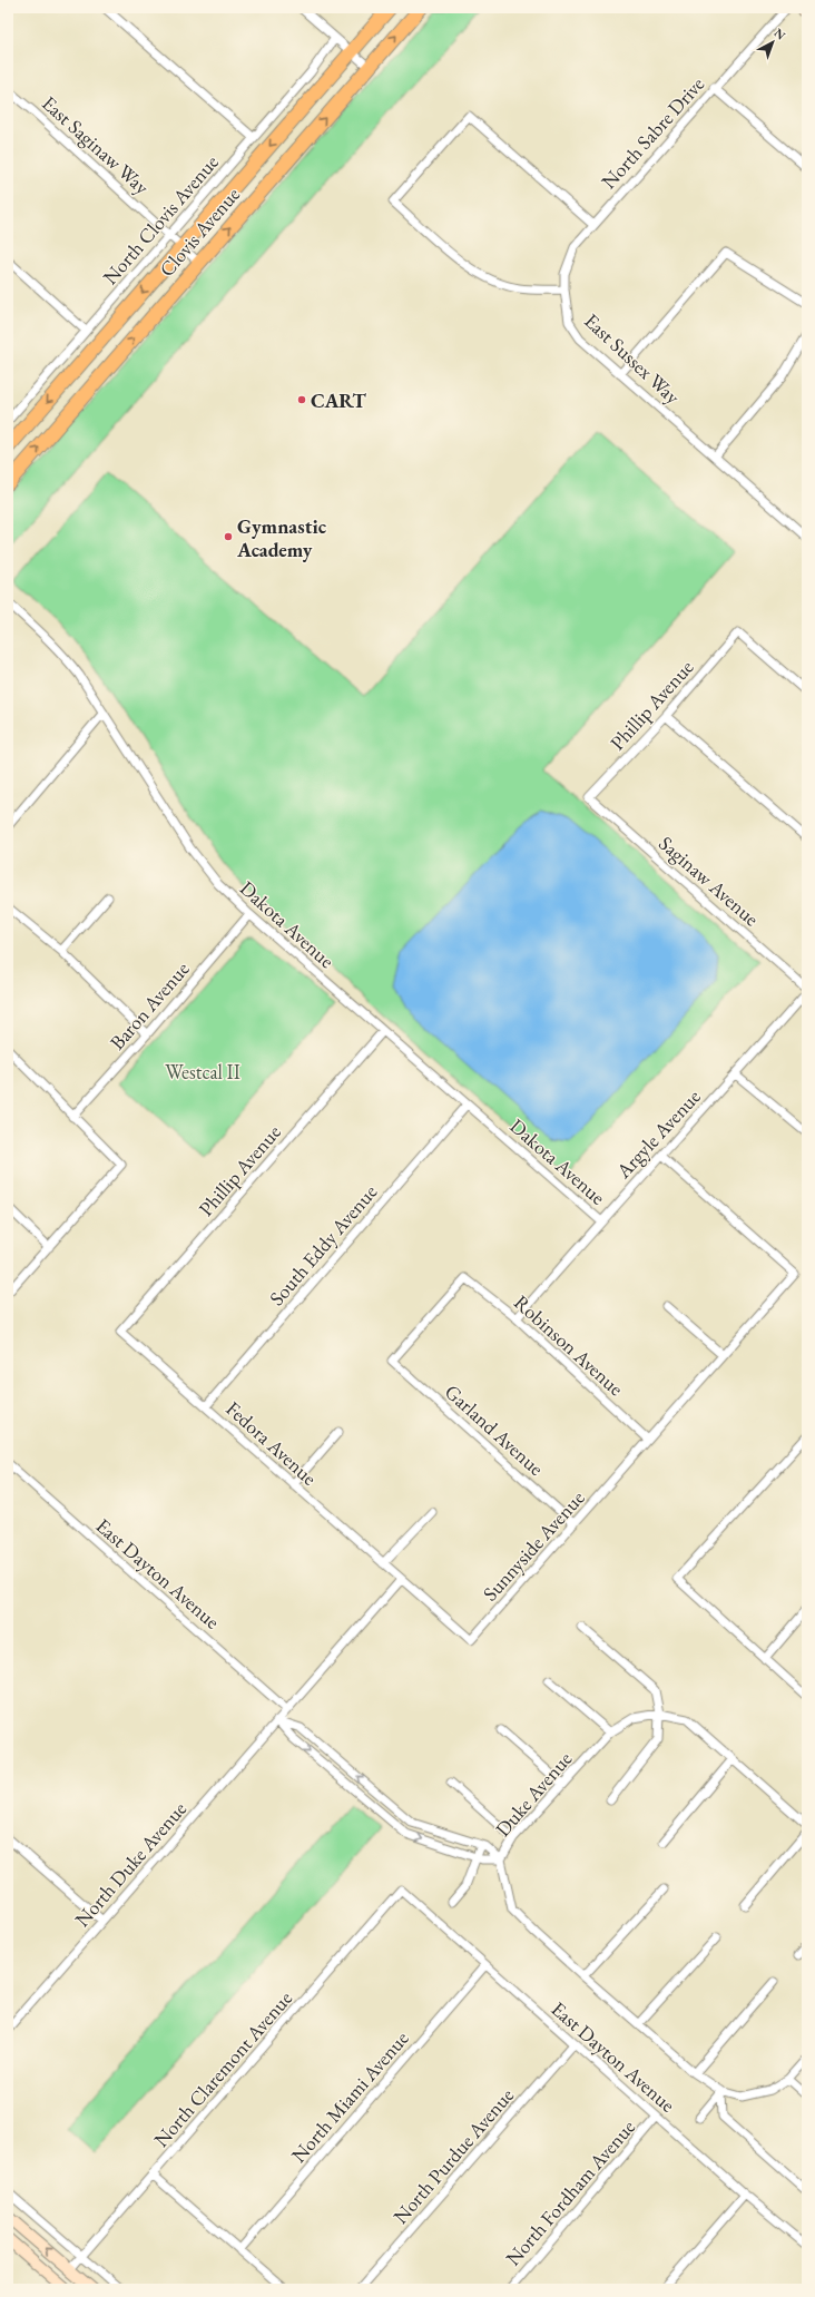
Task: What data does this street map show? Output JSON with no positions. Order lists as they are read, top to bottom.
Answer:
{
  "streets": {
    "main road": ["Clovis Avenue"],
    "street": [
      "North Sabre Drive",
      "East Saginaw Way",
      "North Clovis Avenue",
      "East Sussex Way",
      "Phillip Avenue",
      "Saginaw Avenue",
      "Dakota Avenue",
      "Baron Avenue",
      "Argyle Avenue",
      "South Eddy Avenue",
      "Robinson Avenue",
      "Garland Avenue",
      "Fedora Avenue",
      "Sunnyside Avenue",
      "East Dayton Avenue",
      "Duke Avenue",
      "North Duke Avenue",
      "North Claremont Avenue",
      "North Miami Avenue",
      "North Purdue Avenue",
      "North Fordham Avenue"
    ]
  },
  "crossings": [
    ["North Sabre Drive", "East Sussex Way"],
    ["East Saginaw Way", "North Clovis Avenue"],
    ["East Saginaw Way", "Clovis Avenue"],
    ["Phillip Avenue", "Saginaw Avenue"],
    ["Phillip Avenue", "Dakota Avenue"],
    ["Phillip Avenue", "Fedora Avenue"],
    ["Dakota Avenue", "Baron Avenue"],
    ["Dakota Avenue", "Argyle Avenue"],
    ["Dakota Avenue", "South Eddy Avenue"],
    ["Argyle Avenue", "Robinson Avenue"],
    ["Argyle Avenue", "Sunnyside Avenue"],
    ["South Eddy Avenue", "Fedora Avenue"],
    ["Robinson Avenue", "Garland Avenue"],
    ["Robinson Avenue", "Sunnyside Avenue"],
    ["Garland Avenue", "Sunnyside Avenue"],
    ["Fedora Avenue", "Sunnyside Avenue"],
    ["East Dayton Avenue", "North Duke Avenue"],
    ["East Dayton Avenue", "North Claremont Avenue"],
    ["East Dayton Avenue", "North Miami Avenue"],
    ["East Dayton Avenue", "North Purdue Avenue"],
    ["East Dayton Avenue", "North Fordham Avenue"]
  ],
  "parks": ["Westcal II"],
  "places": ["CART", "Gymnastic Academy"],
  "north": "top right"
}
